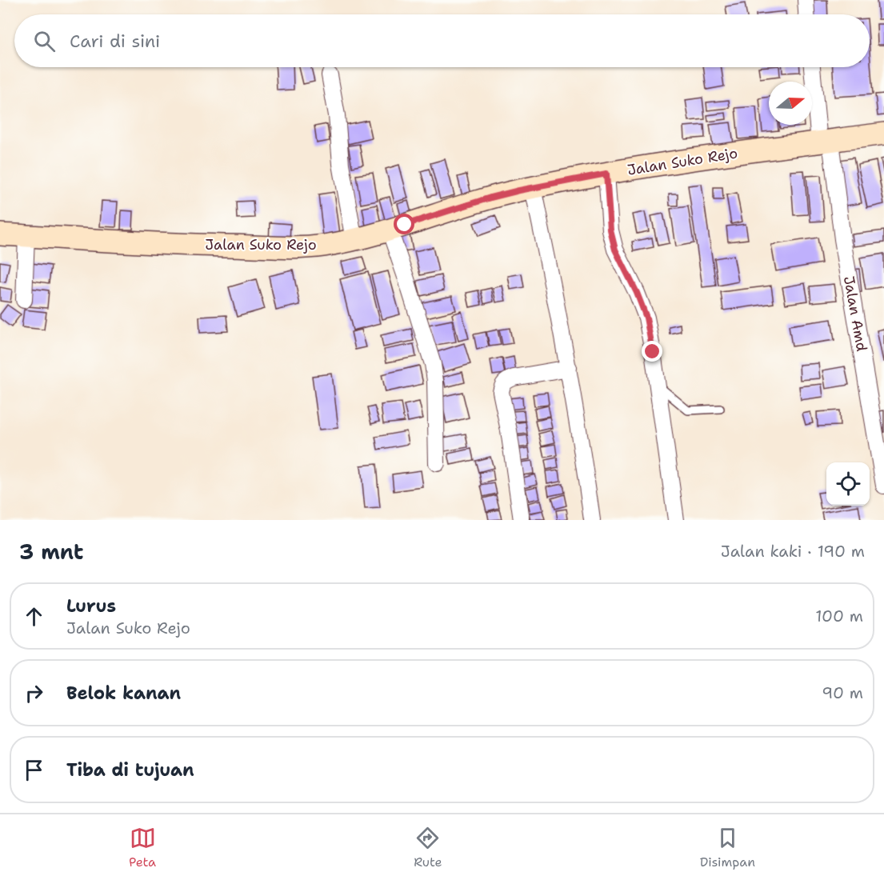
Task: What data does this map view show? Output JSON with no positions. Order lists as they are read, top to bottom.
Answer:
{
  "streets": {
    "main road": ["Jalan Suko Rejo"],
    "street": ["Jalan Amd"]
  },
  "crossings": [
    ["Jalan Suko Rejo", "Jalan Amd"]
  ],
  "north": "right",
  "page": {
    "search": "Cari di sini",
    "heading": ["3 mnt", "Jalan kaki · 190 m"],
    "list": [
      ["Lurus", "Jalan Suko Rejo", "100 m"],
      ["Belok kanan", "90 m"],
      "Tiba di tujuan"
    ],
    "nav": ["Peta", "Rute", "Disimpan"]
  }
}
